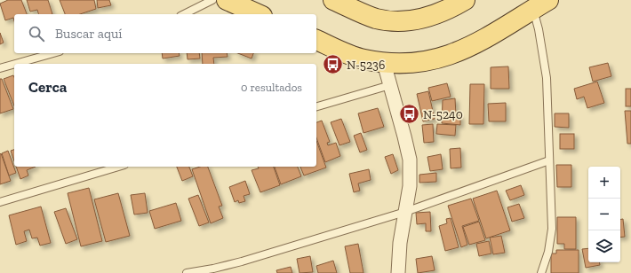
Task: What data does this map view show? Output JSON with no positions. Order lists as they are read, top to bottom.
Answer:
{
  "places": {
    "bus stop": ["N-5236", "N-5240"]
  },
  "page": {
    "search": "Buscar aquí",
    "heading": ["Cerca", "0 resultados"],
    "map_buttons": ["+", "−"]
  }
}
